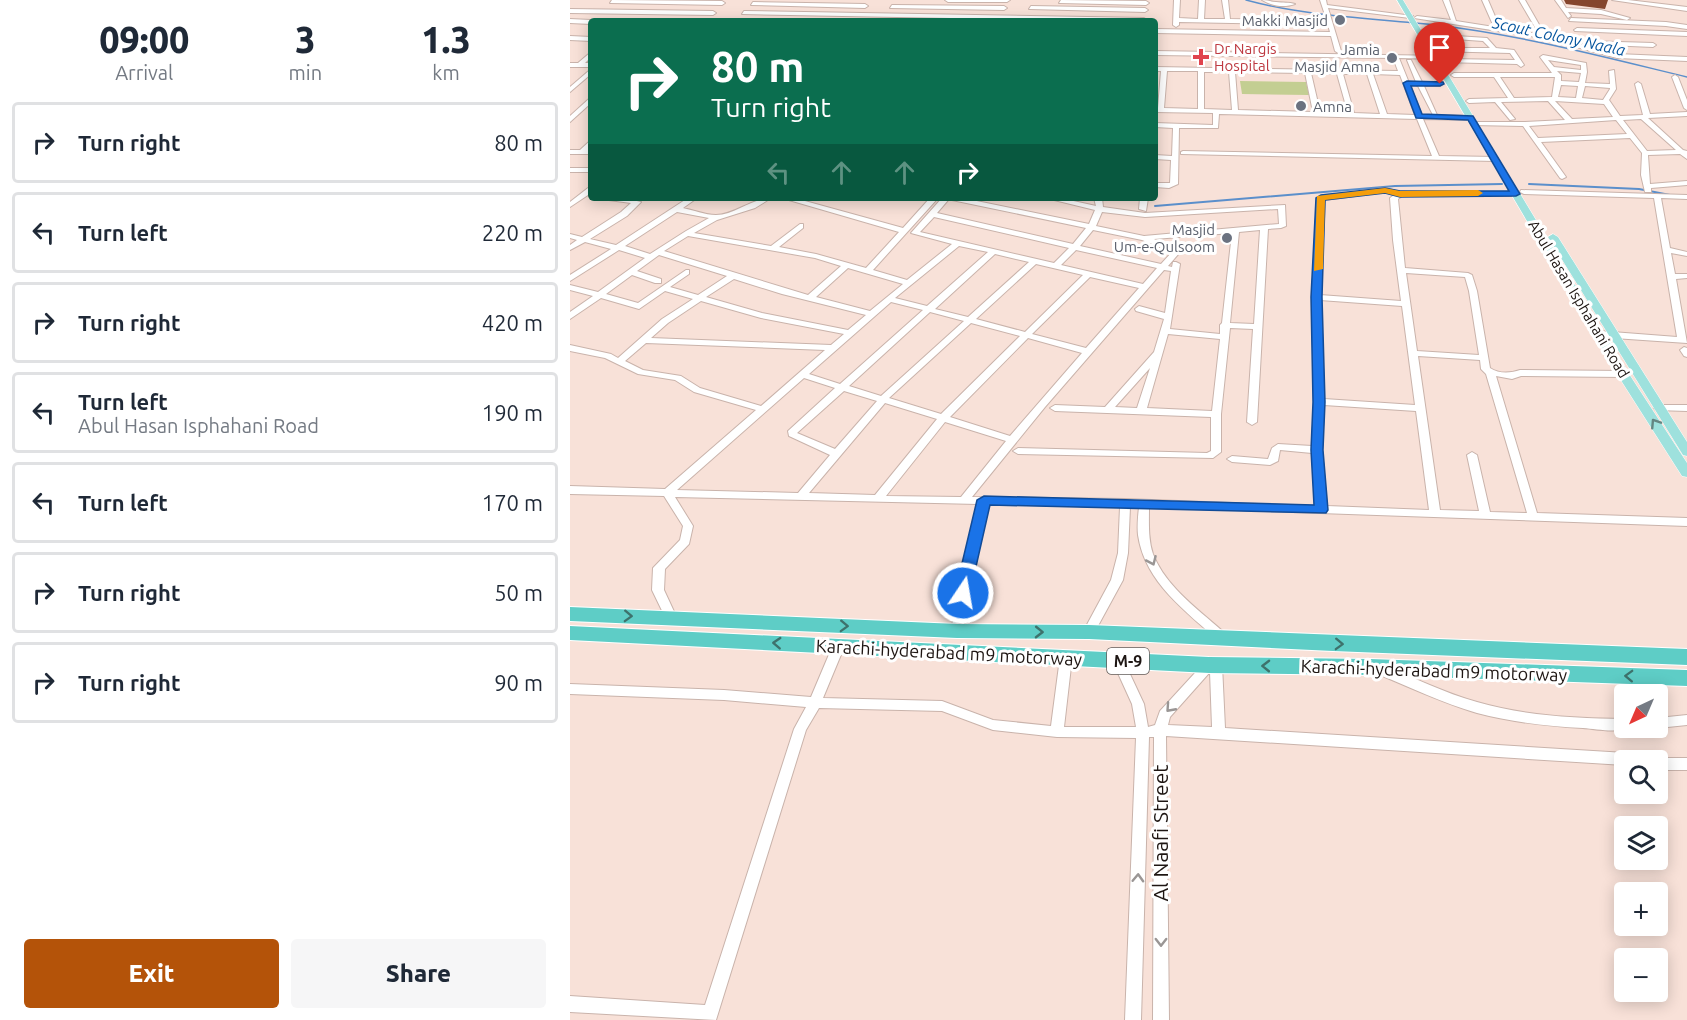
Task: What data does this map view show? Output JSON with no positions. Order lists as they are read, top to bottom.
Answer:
{
  "streets": {
    "highway": ["Karachi-hyderabad m9 motorway", "M-9"],
    "main road": ["Abul Hasan Isphahani Road"],
    "street": ["Al Naafi Street"]
  },
  "crossings": [
    ["Karachi-hyderabad m9 motorway", "Al Naafi Street"]
  ],
  "water": ["Scout Colony Naala"],
  "places": {
    "other": [
      "Makki Masjid",
      "Jamia Masjid Amna",
      "Amna",
      "Masjid Um-e-Qulsoom"
    ],
    "health": ["Dr Nargis Hospital"]
  },
  "north": "bottom left",
  "page": {
    "eta": [
      "09:00",
      "Arrival",
      "3",
      "min",
      "1.3",
      "km"
    ],
    "turn": ["80 m", "Turn right"],
    "list": [
      {
        "name": "Turn right",
        "value": "80 m"
      },
      {
        "name": "Turn left",
        "value": "220 m"
      },
      {
        "name": "Turn right",
        "value": "420 m"
      },
      {
        "name": "Turn left",
        "note": "Abul Hasan Isphahani Road",
        "value": "190 m"
      },
      {
        "name": "Turn left",
        "value": "170 m"
      },
      {
        "name": "Turn right",
        "value": "50 m"
      },
      {
        "name": "Turn right",
        "value": "90 m"
      }
    ],
    "map_buttons": ["+", "−"],
    "buttons": ["Exit", "Share"]
  }
}
